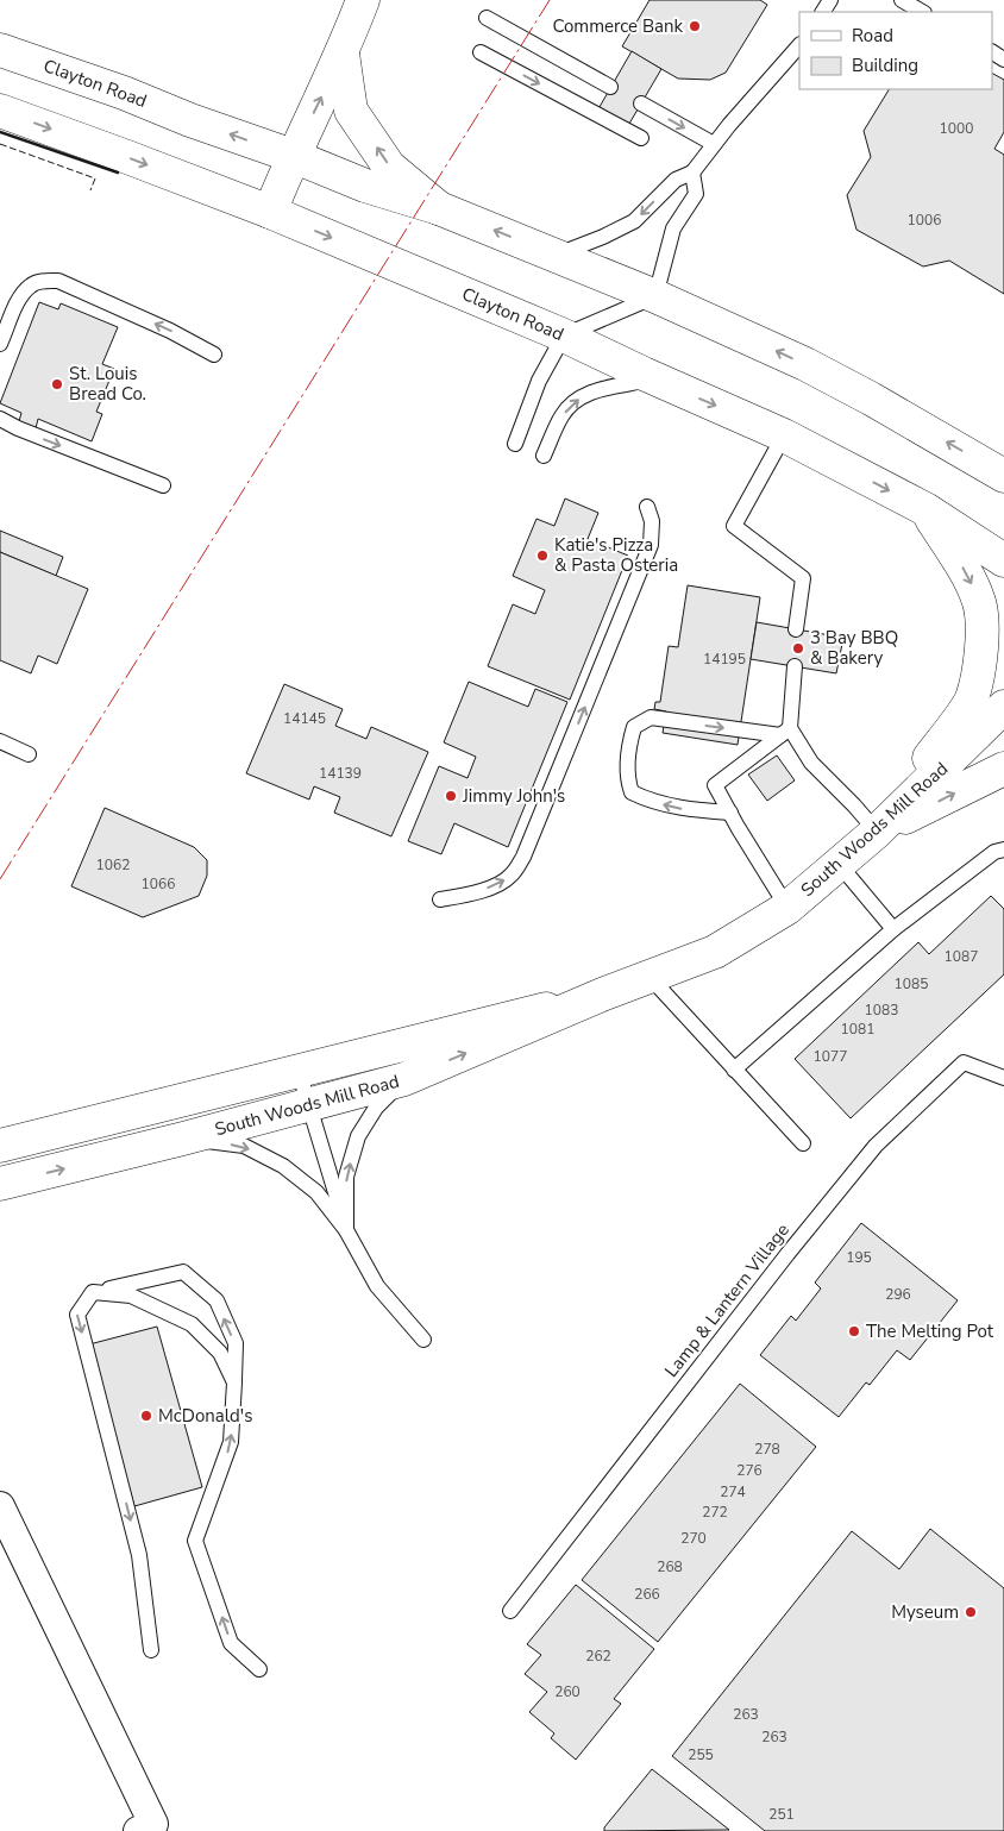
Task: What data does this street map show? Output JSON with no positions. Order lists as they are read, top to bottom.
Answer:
{
  "streets": {
    "main road": ["Clayton Road", "South Woods Mill Road"],
    "lane": ["Lamp & Lantern Village"]
  },
  "places": [
    "Commerce Bank",
    "St. Louis Bread Co.",
    "Katie's Pizza & Pasta Osteria",
    "3 Bay BBQ & Bakery",
    "Jimmy John's",
    "The Melting Pot",
    "McDonald's",
    "Myseum"
  ],
  "house_numbers": [
    "1000",
    "1006",
    "14195",
    "14145",
    "14139",
    "1062",
    "1066",
    "1087",
    "1085",
    "1083",
    "1081",
    "1077",
    "195",
    "296",
    "278",
    "276",
    "274",
    "272",
    "270",
    "268",
    "266",
    "262",
    "260",
    "263",
    "263",
    "255",
    "251"
  ],
  "legend": ["Road", "Building"]
}
